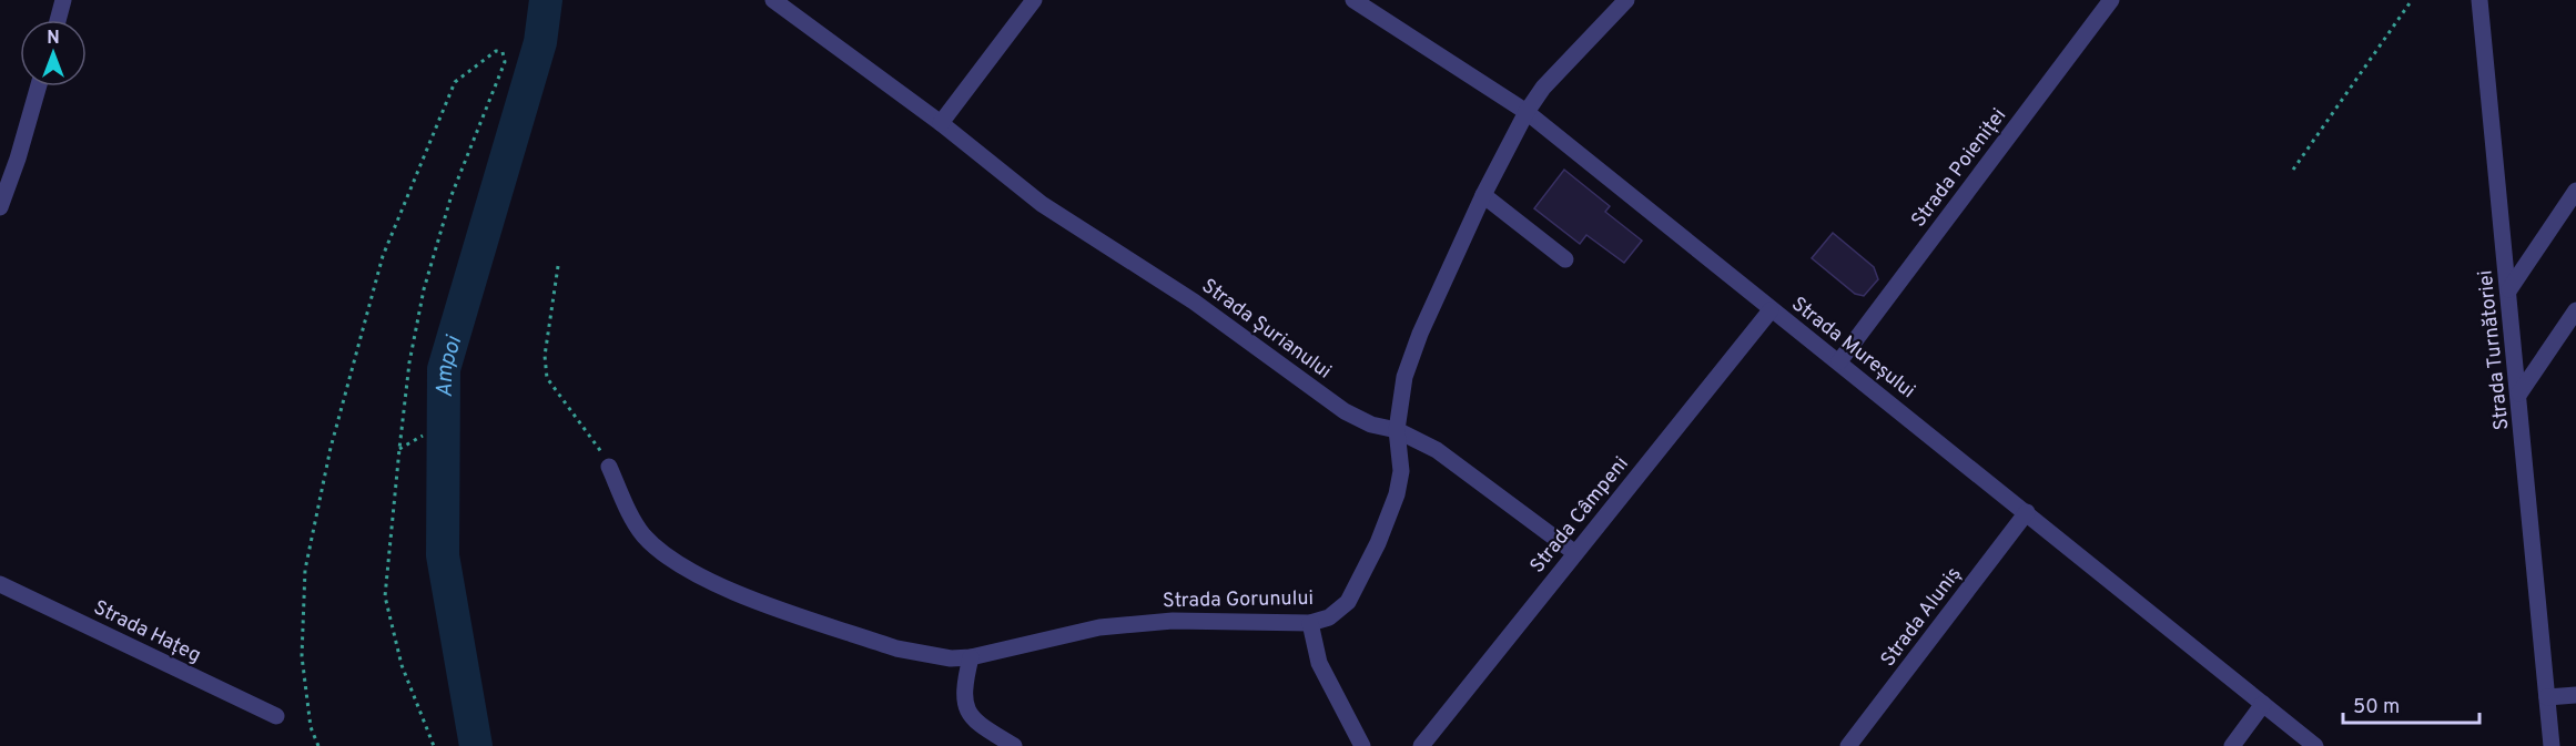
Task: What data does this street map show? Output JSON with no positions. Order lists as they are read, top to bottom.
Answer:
{
  "streets": {
    "street": [
      "Strada Poieniței",
      "Strada Șurianului",
      "Strada Mureșului",
      "Strada Turnătoriei",
      "Strada Câmpeni",
      "Strada Gorunului",
      "Strada Aluniș",
      "Strada Hațeg"
    ]
  },
  "crossings": [
    ["Strada Poieniței", "Strada Mureșului"],
    ["Strada Șurianului", "Strada Câmpeni"],
    ["Strada Șurianului", "Strada Gorunului"],
    ["Strada Mureșului", "Strada Câmpeni"],
    ["Strada Mureșului", "Strada Gorunului"],
    ["Strada Mureșului", "Strada Aluniș"]
  ],
  "water": ["Ampoi"],
  "scale_bar": "50 m",
  "north": "top"
}
